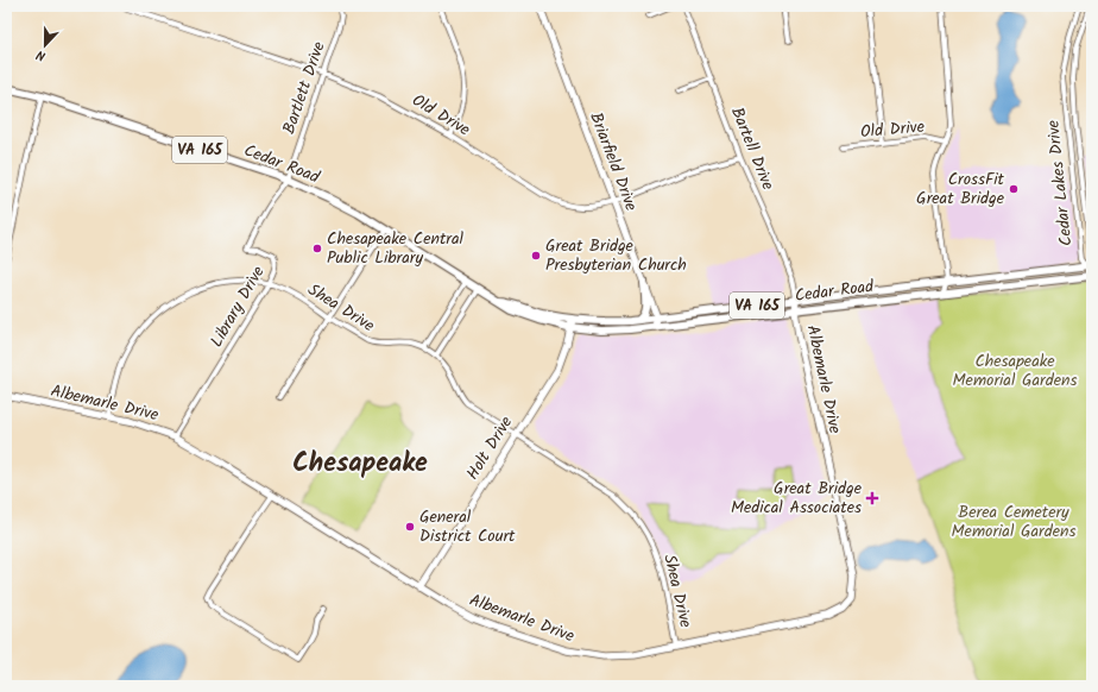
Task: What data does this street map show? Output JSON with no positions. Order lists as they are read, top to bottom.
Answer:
{
  "streets": {
    "main road": ["VA 165", "Cedar Road"],
    "street": [
      "Bartlett Drive",
      "Old Drive",
      "Bartell Drive",
      "Briarfield Drive",
      "Cedar Lakes Drive",
      "Library Drive",
      "Shea Drive",
      "Albemarle Drive",
      "Holt Drive"
    ]
  },
  "crossings": [
    ["Bartlett Drive", "Old Drive"],
    ["Bartlett Drive", "Cedar Road"],
    ["Bartlett Drive", "Library Drive"],
    ["Old Drive", "Bartell Drive"],
    ["Old Drive", "Briarfield Drive"],
    ["Bartell Drive", "Cedar Road"],
    ["Bartell Drive", "Albemarle Drive"],
    ["Briarfield Drive", "Cedar Road"],
    ["Cedar Road", "Cedar Lakes Drive"],
    ["Cedar Road", "Library Drive"],
    ["Cedar Road", "Albemarle Drive"],
    ["Cedar Road", "Holt Drive"],
    ["Library Drive", "Shea Drive"],
    ["Library Drive", "Albemarle Drive"],
    ["Shea Drive", "Albemarle Drive"],
    ["Shea Drive", "Holt Drive"],
    ["Albemarle Drive", "Holt Drive"]
  ],
  "districts": ["Chesapeake"],
  "parks": ["Chesapeake Memorial Gardens", "Berea Cemetery Memorial Gardens"],
  "places": {
    "other": [
      "CrossFit Great Bridge",
      "Chesapeake Central Public Library",
      "Great Bridge Presbyterian Church",
      "General District Court"
    ],
    "health": ["Great Bridge Medical Associates"]
  },
  "north": "bottom"
}
